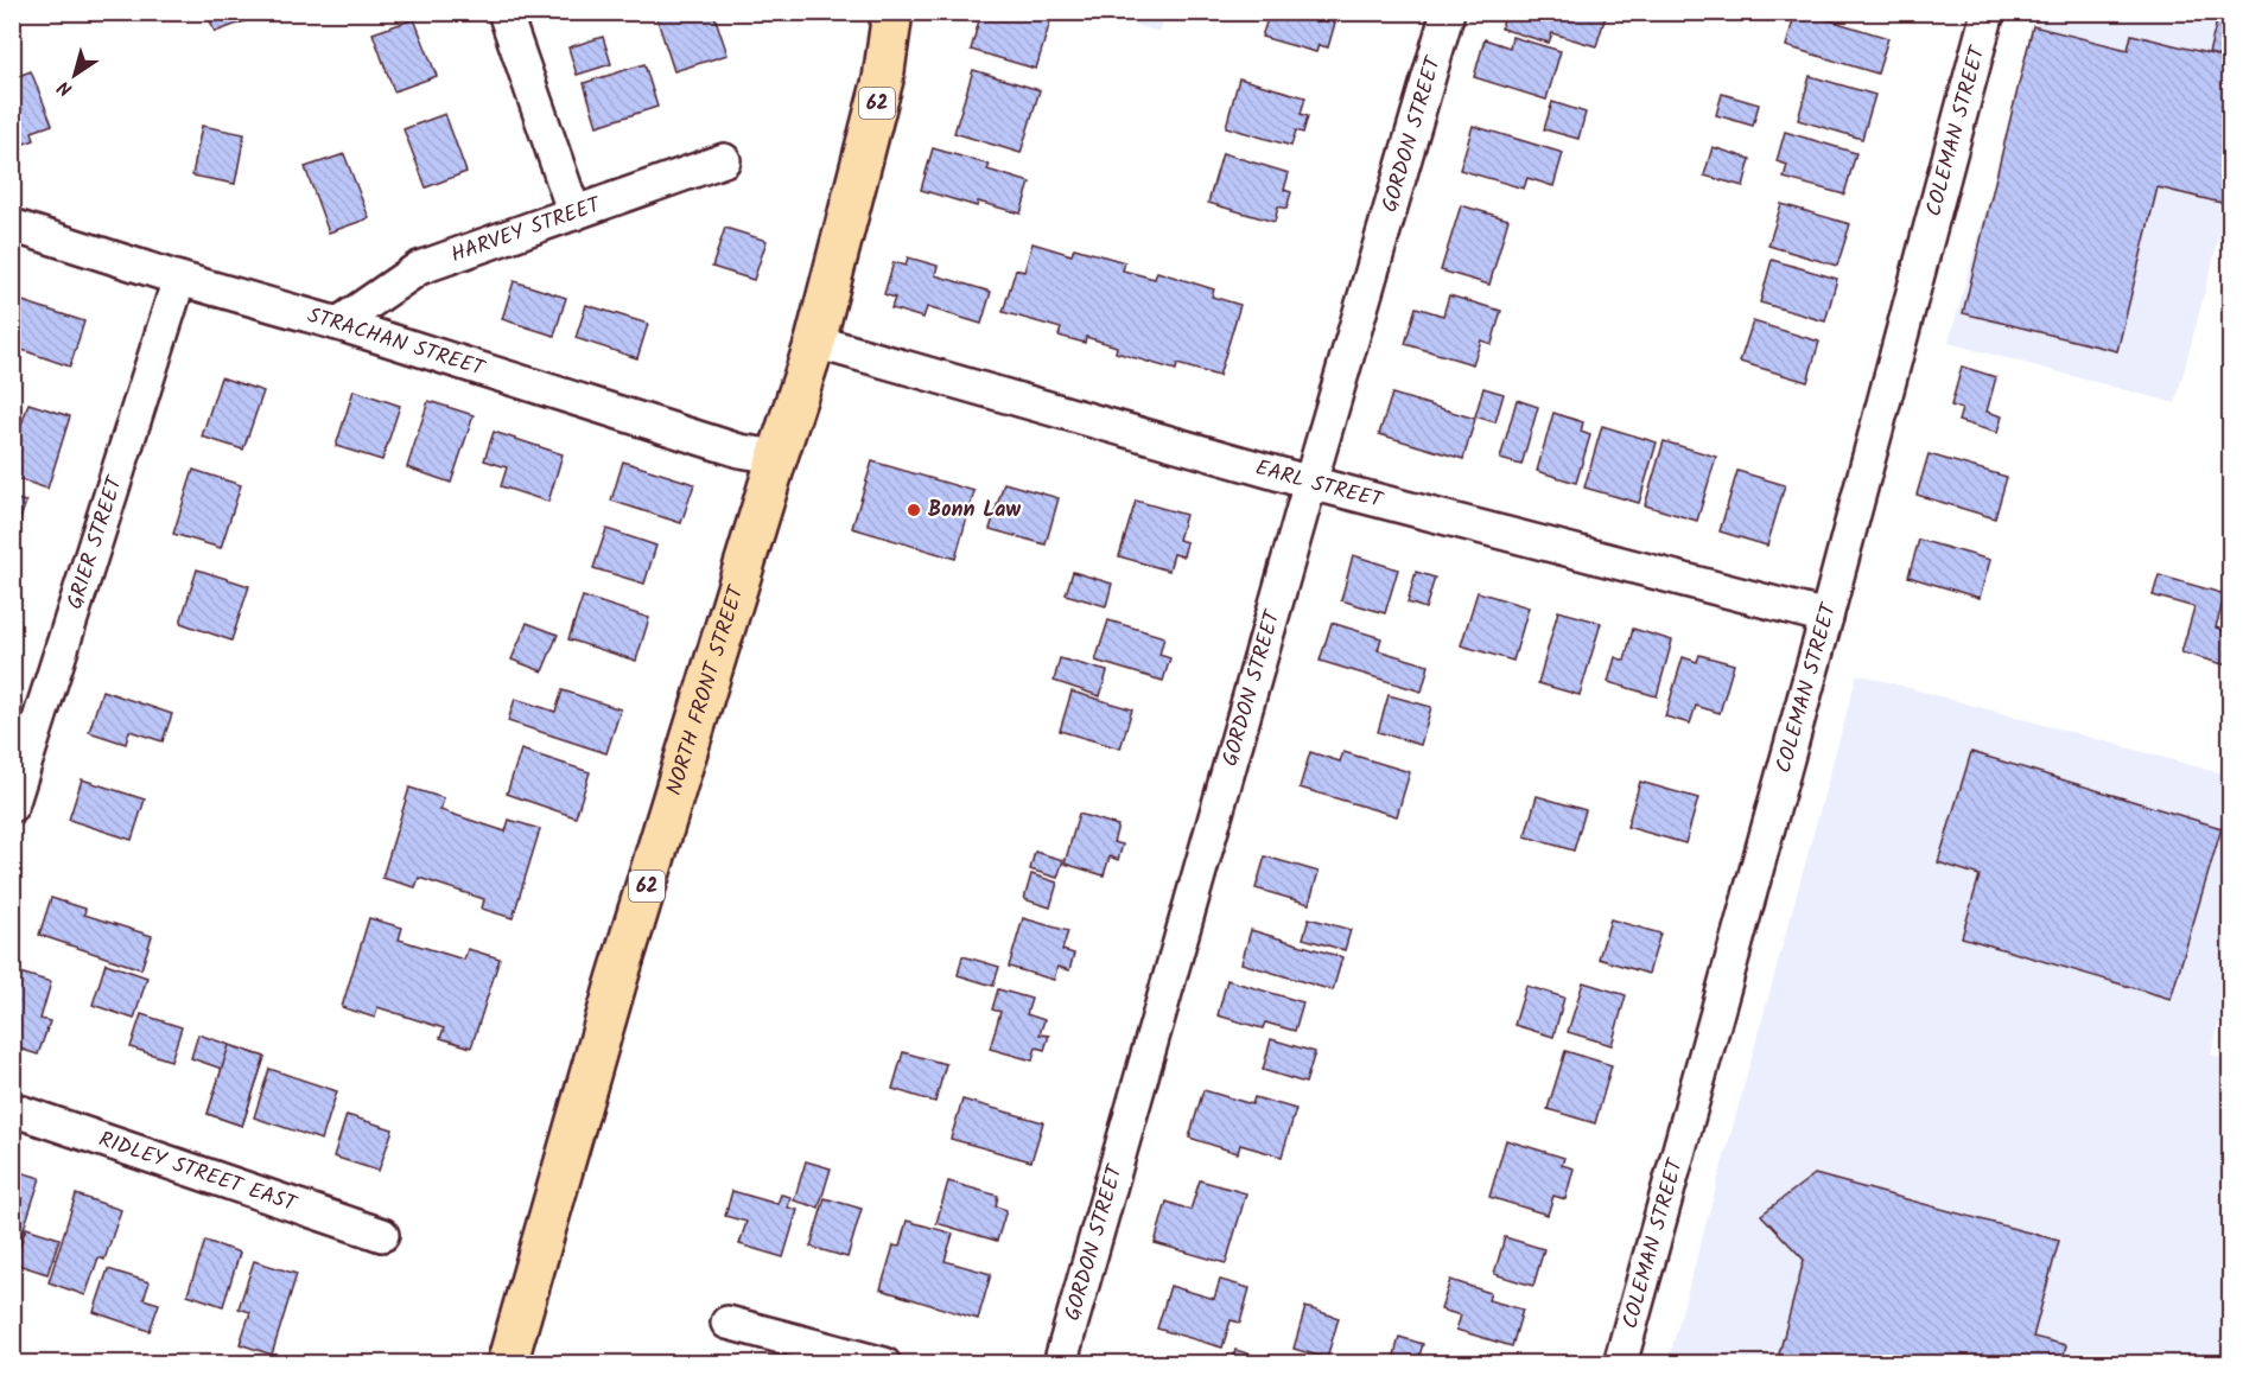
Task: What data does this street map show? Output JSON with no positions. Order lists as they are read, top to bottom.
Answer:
{
  "streets": {
    "main road": ["62", "NORTH FRONT STREET"],
    "street": [
      "COLEMAN STREET",
      "GORDON STREET",
      "HARVEY STREET",
      "STRACHAN STREET",
      "EARL STREET",
      "GRIER STREET",
      "RIDLEY STREET EAST"
    ]
  },
  "crossings": [
    ["COLEMAN STREET", "EARL STREET"],
    ["GORDON STREET", "EARL STREET"],
    ["HARVEY STREET", "STRACHAN STREET"],
    ["STRACHAN STREET", "GRIER STREET"],
    ["STRACHAN STREET", "NORTH FRONT STREET"],
    ["EARL STREET", "NORTH FRONT STREET"]
  ],
  "places": ["Bonn Law"],
  "north": "bottom left"
}
